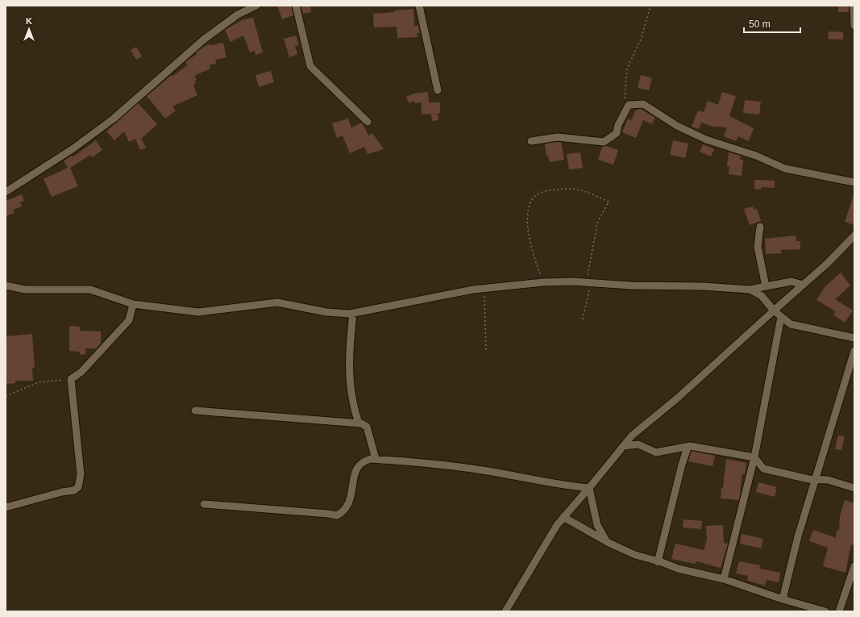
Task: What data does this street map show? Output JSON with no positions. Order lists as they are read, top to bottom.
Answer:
{
  "scale_bar": "50 m",
  "north": "top"
}
